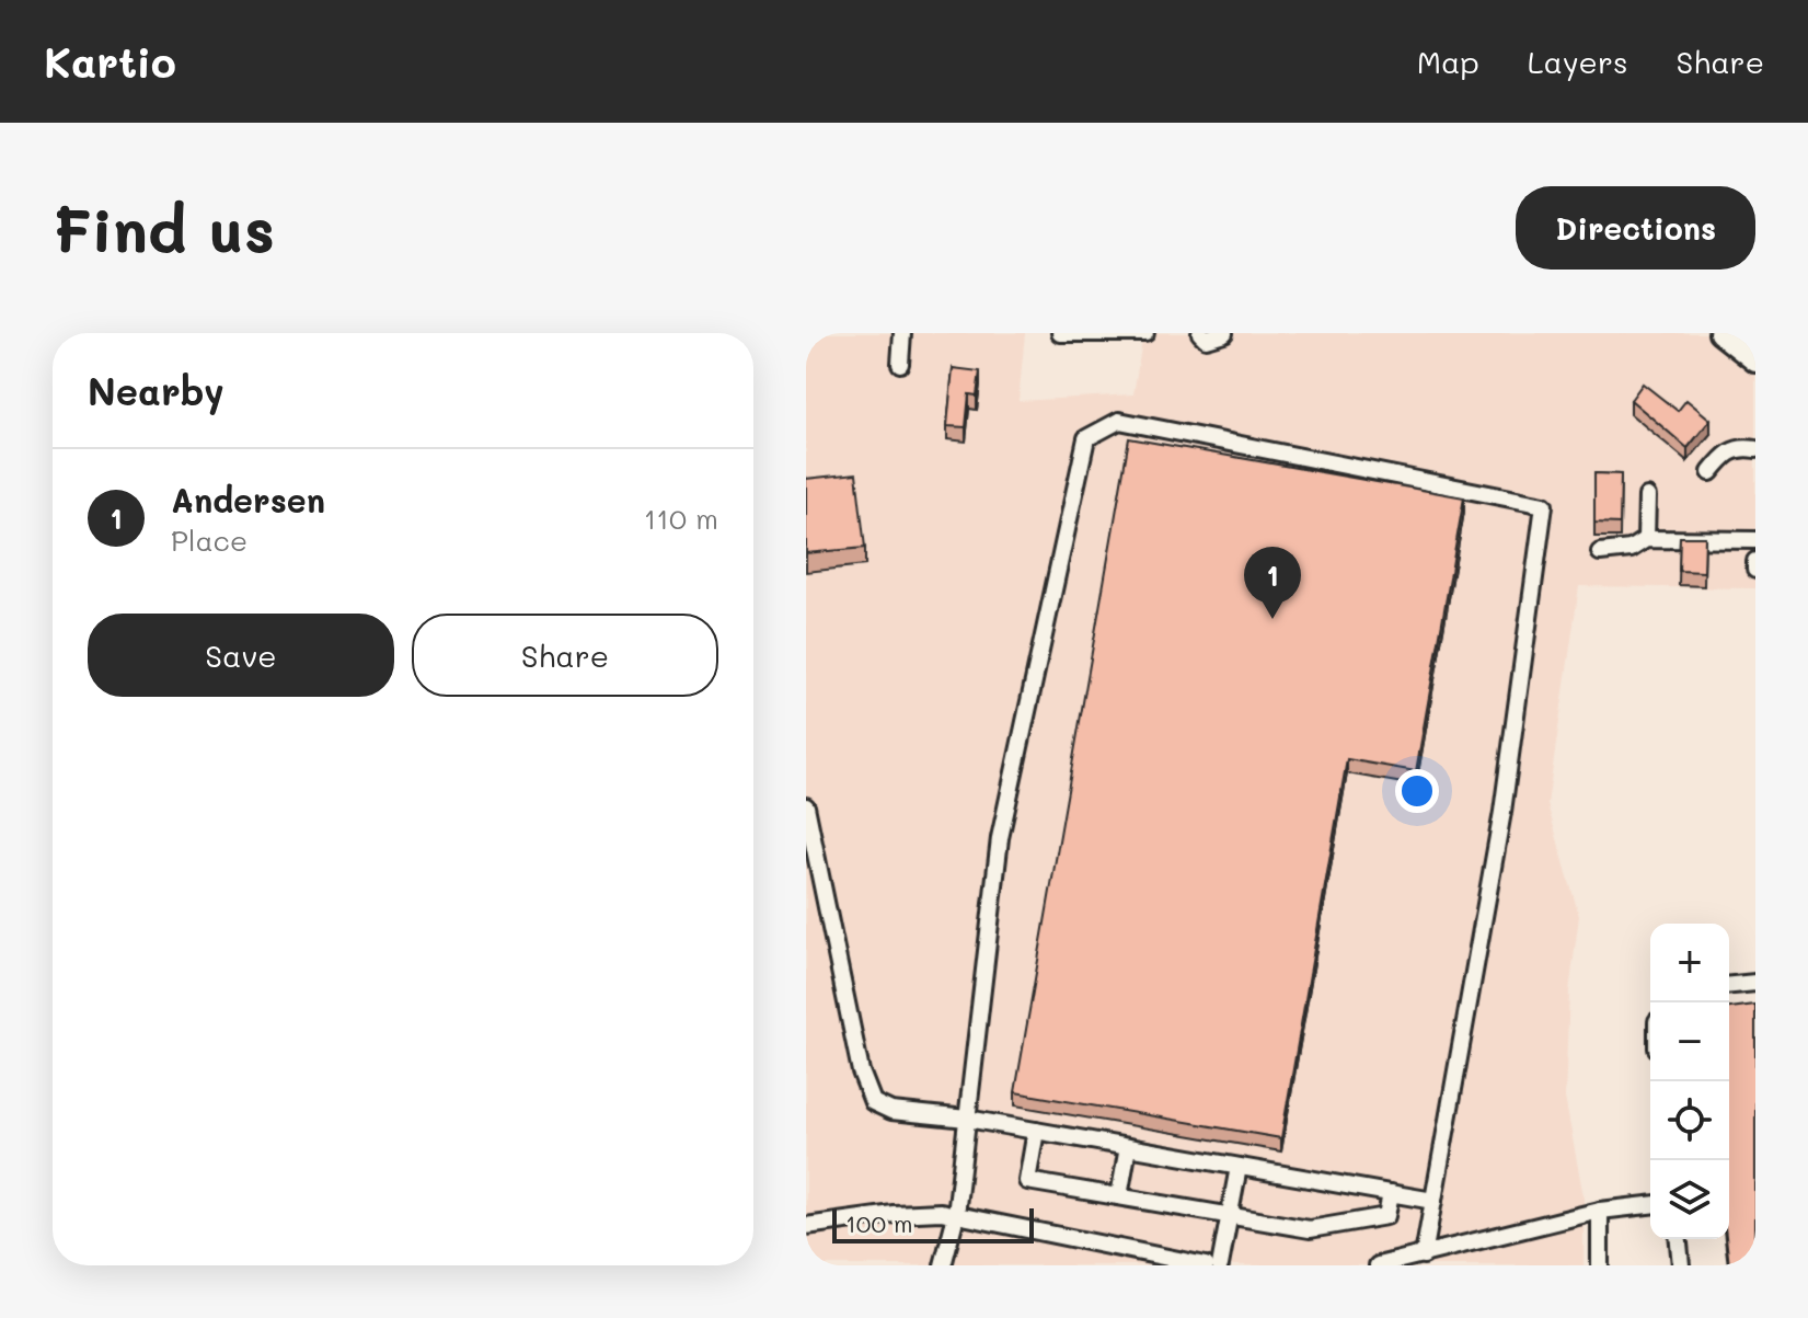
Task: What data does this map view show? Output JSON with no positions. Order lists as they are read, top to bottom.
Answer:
{
  "scale_bar": "100 m",
  "page": {
    "header": "Kartio",
    "nav": ["Map", "Layers", "Share"],
    "buttons": [
      "Directions",
      ["Save", "Share"]
    ],
    "title": "Find us",
    "heading": "Nearby",
    "list": [
      {
        "mark": "1",
        "name": "Andersen",
        "note": "Place",
        "value": "110 m"
      }
    ],
    "pins": "1",
    "map_buttons": ["+", "−"],
    "scale": "100 m"
  }
}
